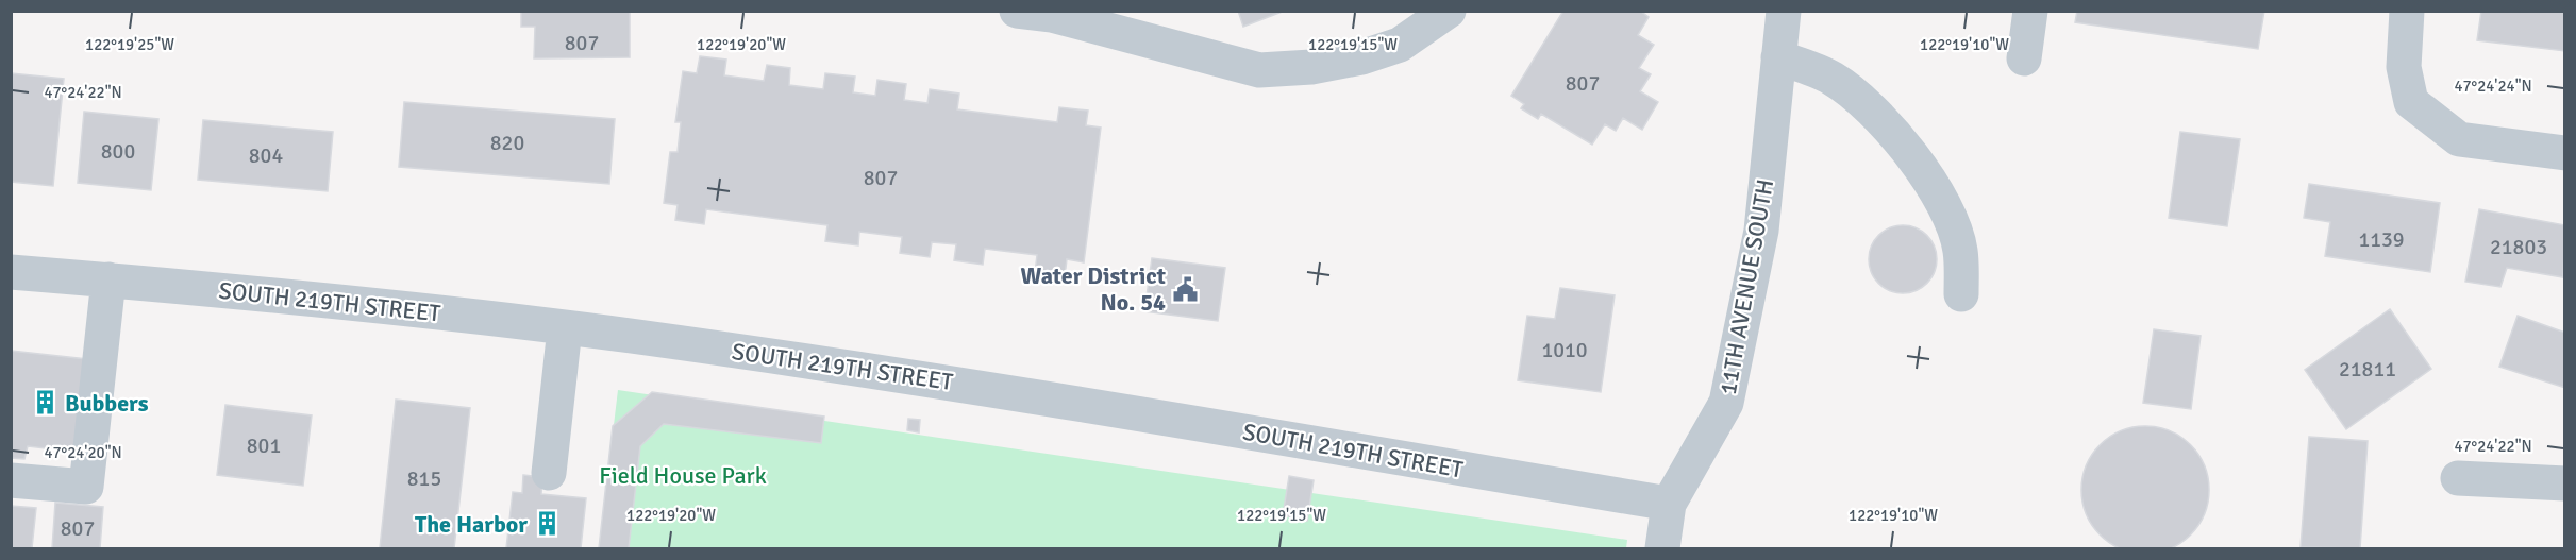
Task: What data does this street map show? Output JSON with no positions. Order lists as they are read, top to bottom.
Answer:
{
  "streets": {
    "street": ["11TH AVENUE SOUTH", "SOUTH 219TH STREET"]
  },
  "crossings": [
    ["11TH AVENUE SOUTH", "SOUTH 219TH STREET"]
  ],
  "parks": ["Field House Park"],
  "places": {
    "public building": ["Water District No. 54"],
    "building": ["Bubbers", "The Harbor"]
  },
  "house_numbers": [
    "807",
    "807",
    "820",
    "800",
    "804",
    "807",
    "1139",
    "21803",
    "1010",
    "21811",
    "801",
    "815",
    "807"
  ],
  "coordinates": [
    "122°19'25\"W",
    "122°19'20\"W",
    "122°19'15\"W",
    "122°19'10\"W",
    "47°24'24\"N",
    "47°24'22\"N",
    "47°24'20\"N"
  ]
}
